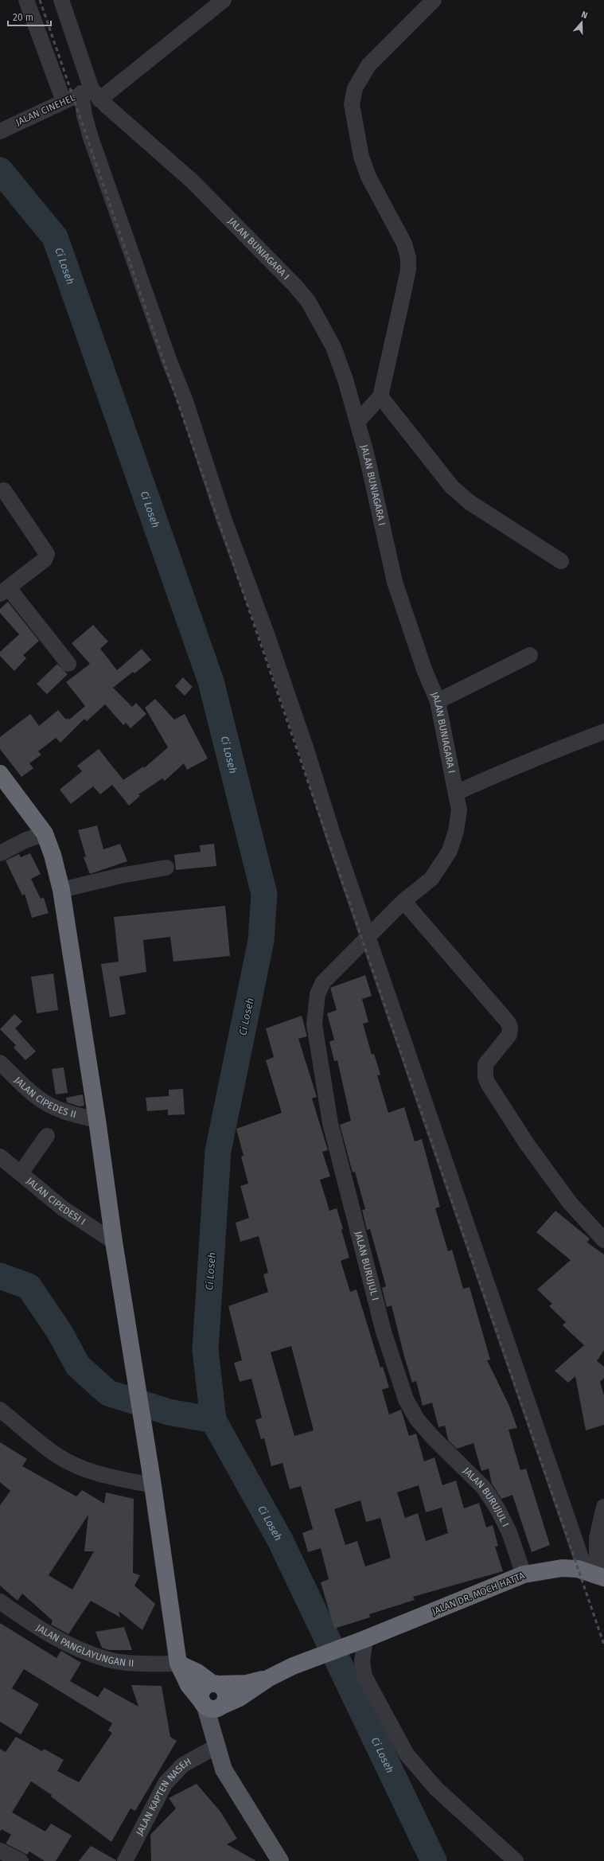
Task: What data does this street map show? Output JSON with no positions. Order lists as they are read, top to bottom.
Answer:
{
  "streets": {
    "highway": ["JALAN DR. MOCH HATTA"],
    "street": [
      "JALAN CINEHEL",
      "JALAN BUNIAGARA I",
      "JALAN CIPEDES II",
      "JALAN CIPEDESI I",
      "JALAN BURUJUL I",
      "JALAN PANGLAYUNGAN II",
      "JALAN KAPTEN NASEH"
    ]
  },
  "crossings": [
    ["JALAN CINEHEL", "JALAN BUNIAGARA I"],
    ["JALAN BUNIAGARA I", "JALAN BURUJUL I"],
    ["JALAN BURUJUL I", "JALAN DR. MOCH HATTA"]
  ],
  "water": ["Ci Loseh"],
  "scale_bar": "20 m",
  "north": "top"
}
